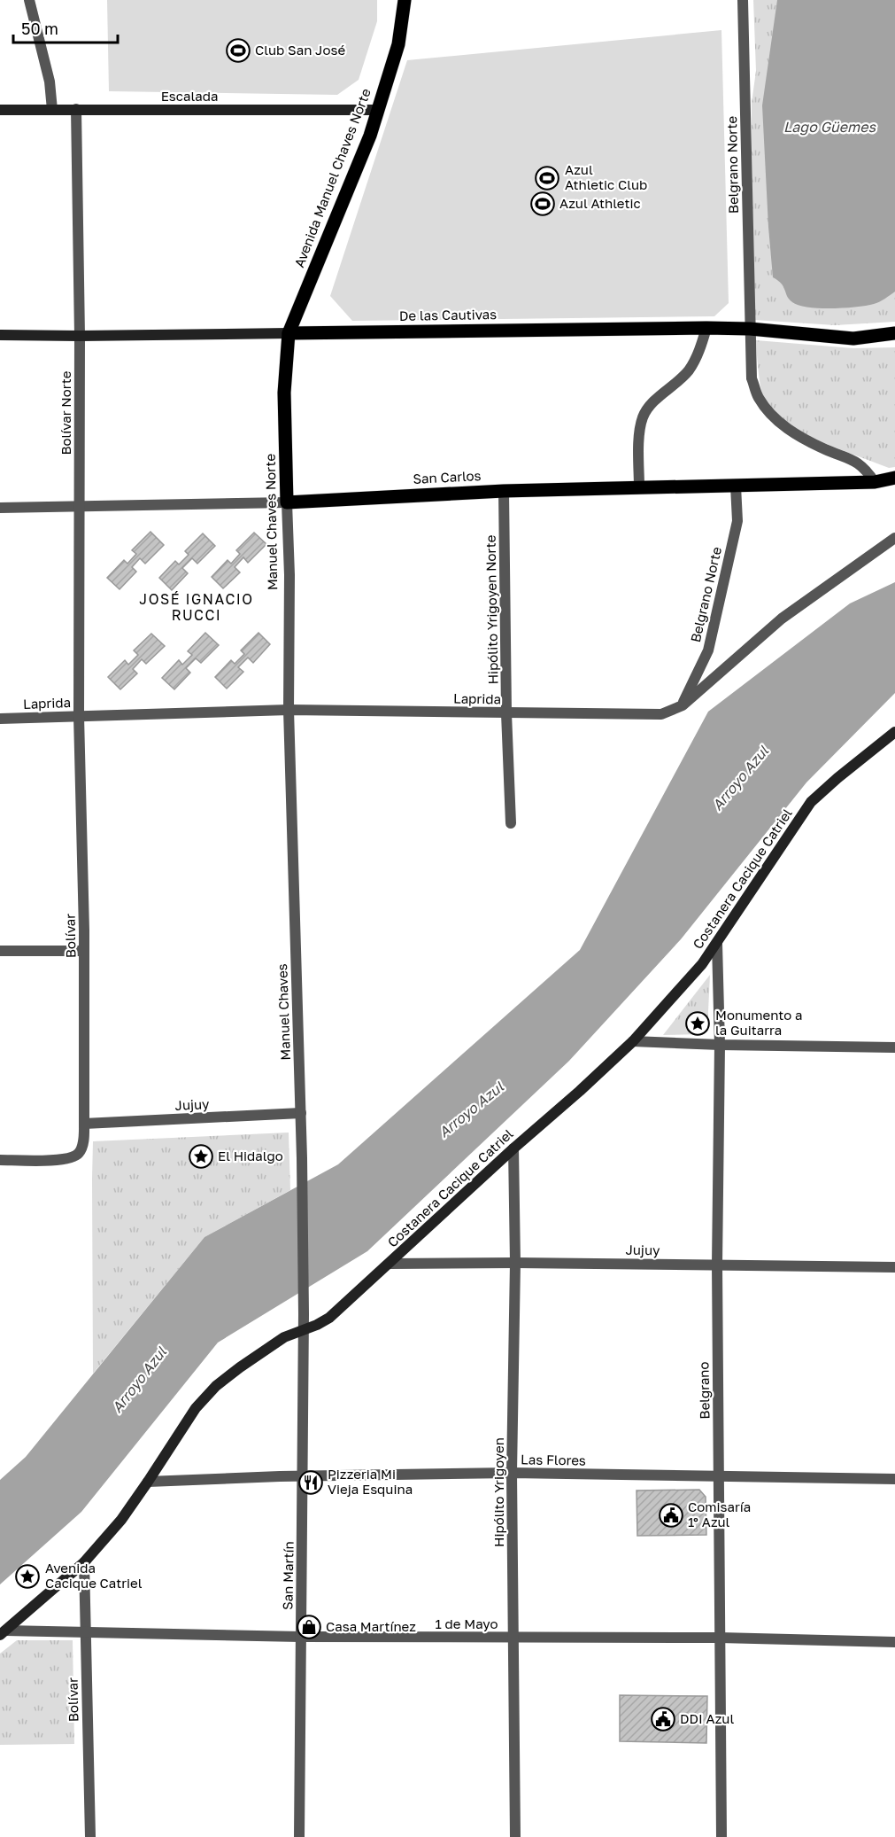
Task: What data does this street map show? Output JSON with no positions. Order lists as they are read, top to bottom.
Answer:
{
  "streets": {
    "main road": [
      "Escalada",
      "Avenida Manuel Chaves Norte",
      "De las Cautivas",
      "San Carlos",
      "Manuel Chaves Norte",
      "Costanera Cacique Catriel"
    ],
    "street": [
      "Belgrano Norte",
      "Bolívar Norte",
      "Hipólito Yrigoyen Norte",
      "Laprida",
      "Bolívar",
      "Manuel Chaves",
      "Jujuy",
      "Belgrano",
      "Las Flores",
      "Hipólito Yrigoyen",
      "San Martín",
      "1 de Mayo"
    ]
  },
  "crossings": [
    ["Escalada", "Avenida Manuel Chaves Norte"],
    ["Escalada", "Bolívar Norte"],
    ["Belgrano Norte", "De las Cautivas"],
    ["Belgrano Norte", "San Carlos"],
    ["Belgrano Norte", "Laprida"],
    ["Avenida Manuel Chaves Norte", "De las Cautivas"],
    ["Avenida Manuel Chaves Norte", "Manuel Chaves Norte"],
    ["De las Cautivas", "Bolívar Norte"],
    ["De las Cautivas", "Manuel Chaves Norte"],
    ["Bolívar Norte", "San Carlos"],
    ["Bolívar Norte", "Laprida"],
    ["Bolívar Norte", "Bolívar"],
    ["San Carlos", "Manuel Chaves Norte"],
    ["San Carlos", "Hipólito Yrigoyen Norte"],
    ["Manuel Chaves Norte", "Laprida"],
    ["Manuel Chaves Norte", "Manuel Chaves"],
    ["Hipólito Yrigoyen Norte", "Laprida"],
    ["Laprida", "Bolívar"],
    ["Laprida", "Manuel Chaves"],
    ["Costanera Cacique Catriel", "Bolívar"],
    ["Costanera Cacique Catriel", "Jujuy"],
    ["Costanera Cacique Catriel", "Belgrano"],
    ["Costanera Cacique Catriel", "Las Flores"],
    ["Costanera Cacique Catriel", "Hipólito Yrigoyen"],
    ["Costanera Cacique Catriel", "San Martín"],
    ["Costanera Cacique Catriel", "1 de Mayo"],
    ["Bolívar", "Jujuy"],
    ["Bolívar", "1 de Mayo"],
    ["Manuel Chaves", "Jujuy"],
    ["Manuel Chaves", "San Martín"],
    ["Jujuy", "Belgrano"],
    ["Jujuy", "Hipólito Yrigoyen"],
    ["Belgrano", "Las Flores"],
    ["Belgrano", "1 de Mayo"],
    ["Las Flores", "Hipólito Yrigoyen"],
    ["Las Flores", "San Martín"],
    ["Hipólito Yrigoyen", "1 de Mayo"],
    ["San Martín", "1 de Mayo"]
  ],
  "districts": ["JOSÉ IGNACIO RUCCI"],
  "water": ["Lago Güemes", "Arroyo Azul"],
  "places": {
    "sports": ["Club San José", "Azul Athletic Club", "Azul Athletic"],
    "place": ["Monumento a la Guitarra", "El Hidalgo", "Avenida Cacique Catriel"],
    "restaurant": ["Pizzeria Mi Vieja Esquina"],
    "public building": ["Comisaría 1° Azul", "DDI Azul"],
    "shop": ["Casa Martínez"]
  },
  "scale_bar": "50 m"
}
